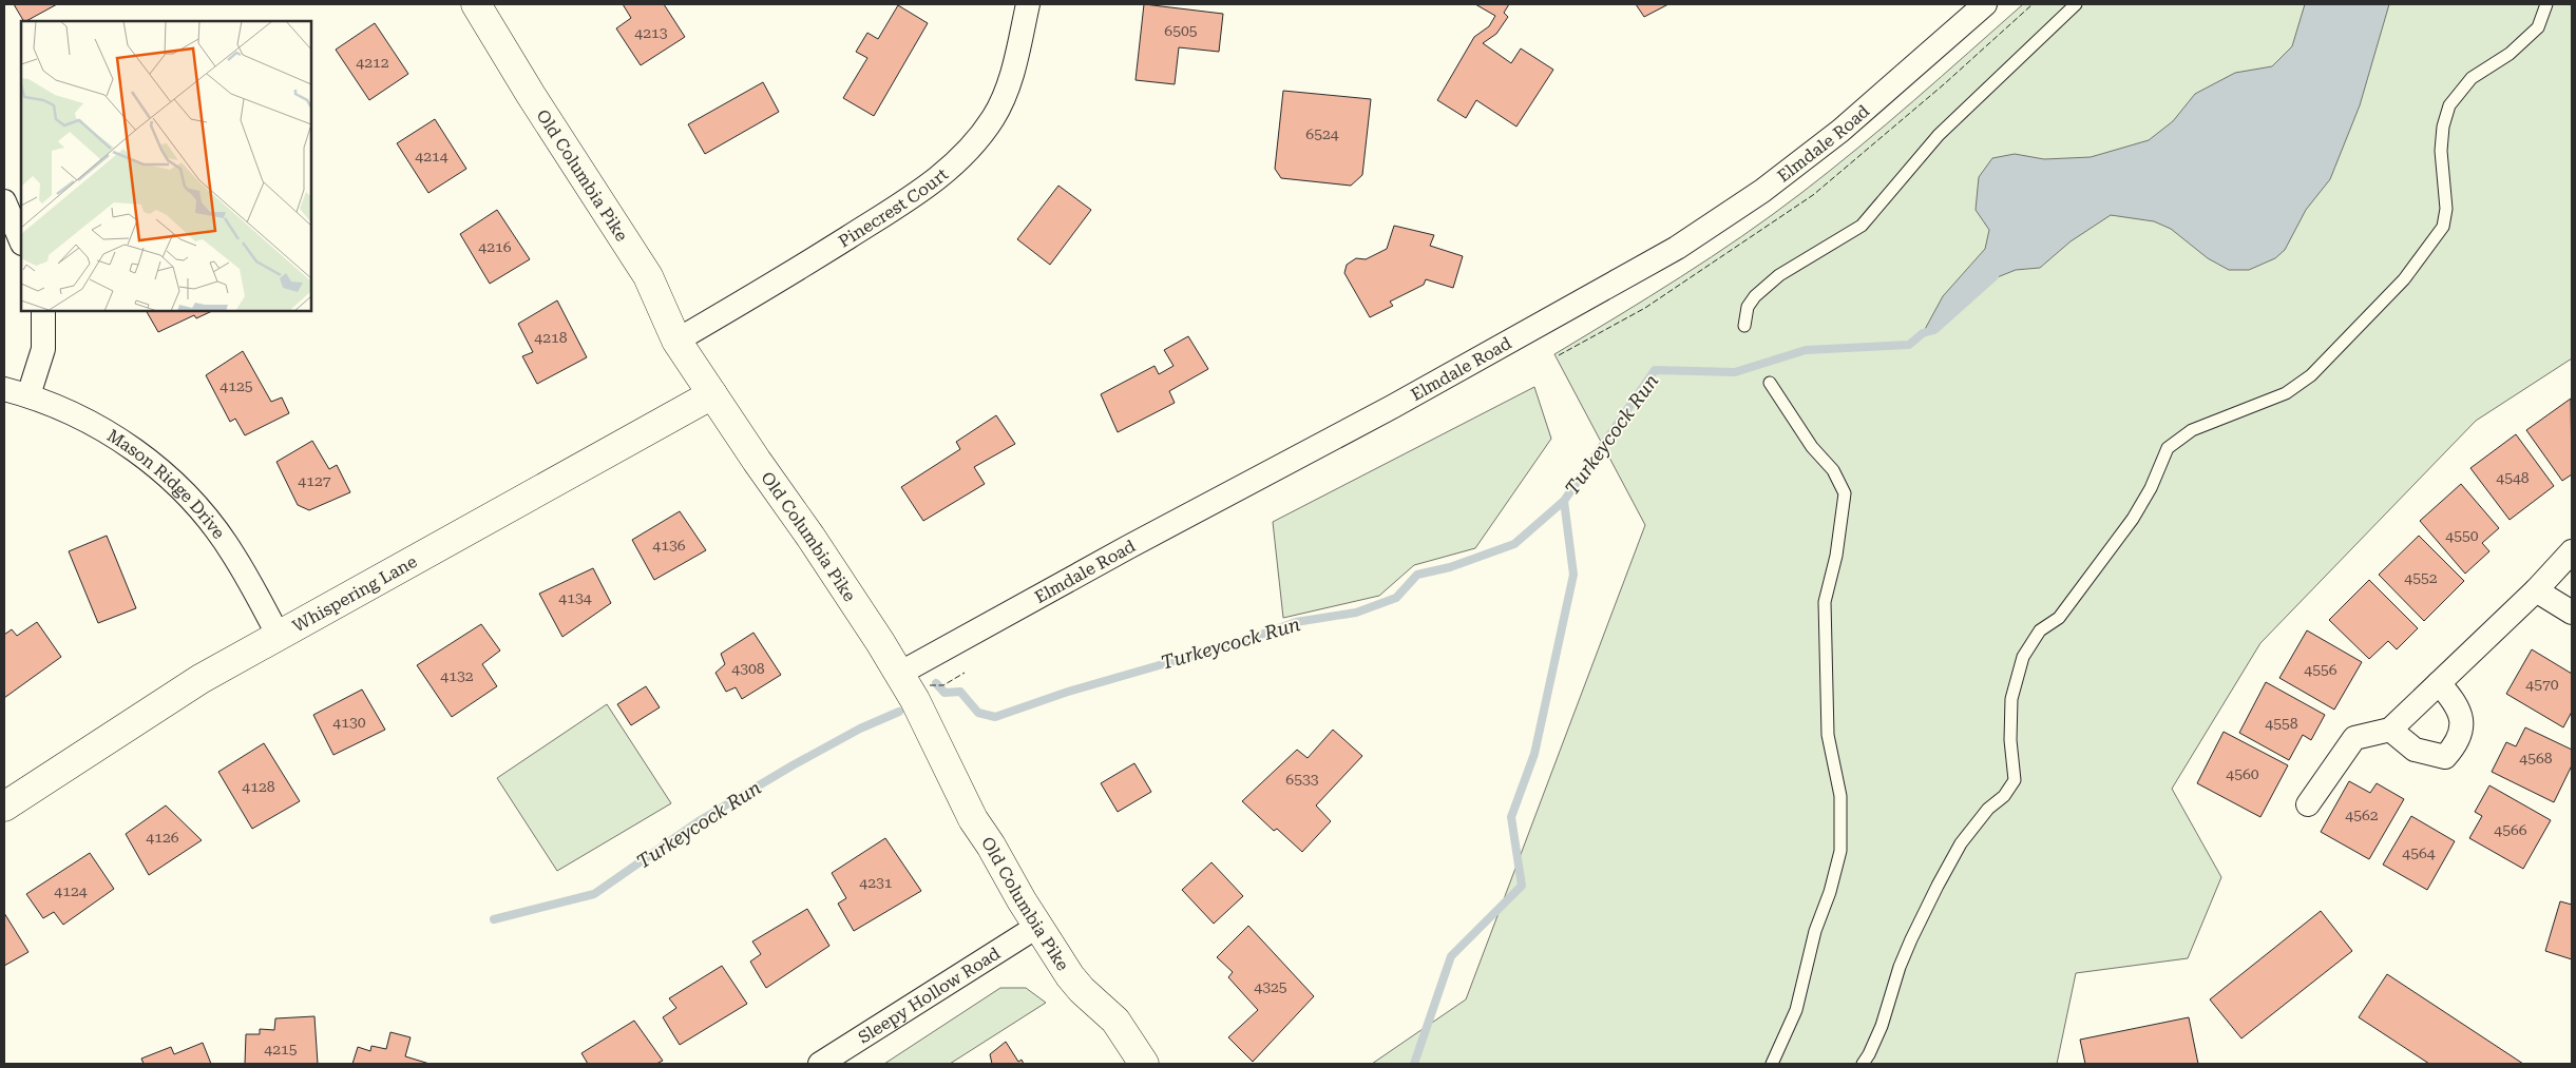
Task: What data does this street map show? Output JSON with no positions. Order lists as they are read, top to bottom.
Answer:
{
  "streets": {
    "street": [
      "Elmdale Road",
      "Old Columbia Pike",
      "Pinecrest Court",
      "Mason Ridge Drive",
      "Whispering Lane",
      "Sleepy Hollow Road"
    ]
  },
  "crossings": [
    ["Elmdale Road", "Old Columbia Pike"],
    ["Old Columbia Pike", "Pinecrest Court"],
    ["Old Columbia Pike", "Whispering Lane"],
    ["Old Columbia Pike", "Sleepy Hollow Road"],
    ["Mason Ridge Drive", "Whispering Lane"]
  ],
  "water": ["Turkeycock Run"],
  "house_numbers": [
    "6505",
    "4213",
    "4212",
    "6524",
    "4214",
    "4216",
    "4218",
    "4125",
    "4548",
    "4127",
    "4550",
    "4136",
    "4552",
    "4134",
    "4308",
    "4556",
    "4132",
    "4570",
    "4130",
    "4558",
    "4568",
    "4560",
    "6533",
    "4128",
    "4562",
    "4566",
    "4126",
    "4564",
    "4231",
    "4124",
    "4325",
    "4215"
  ]
}
